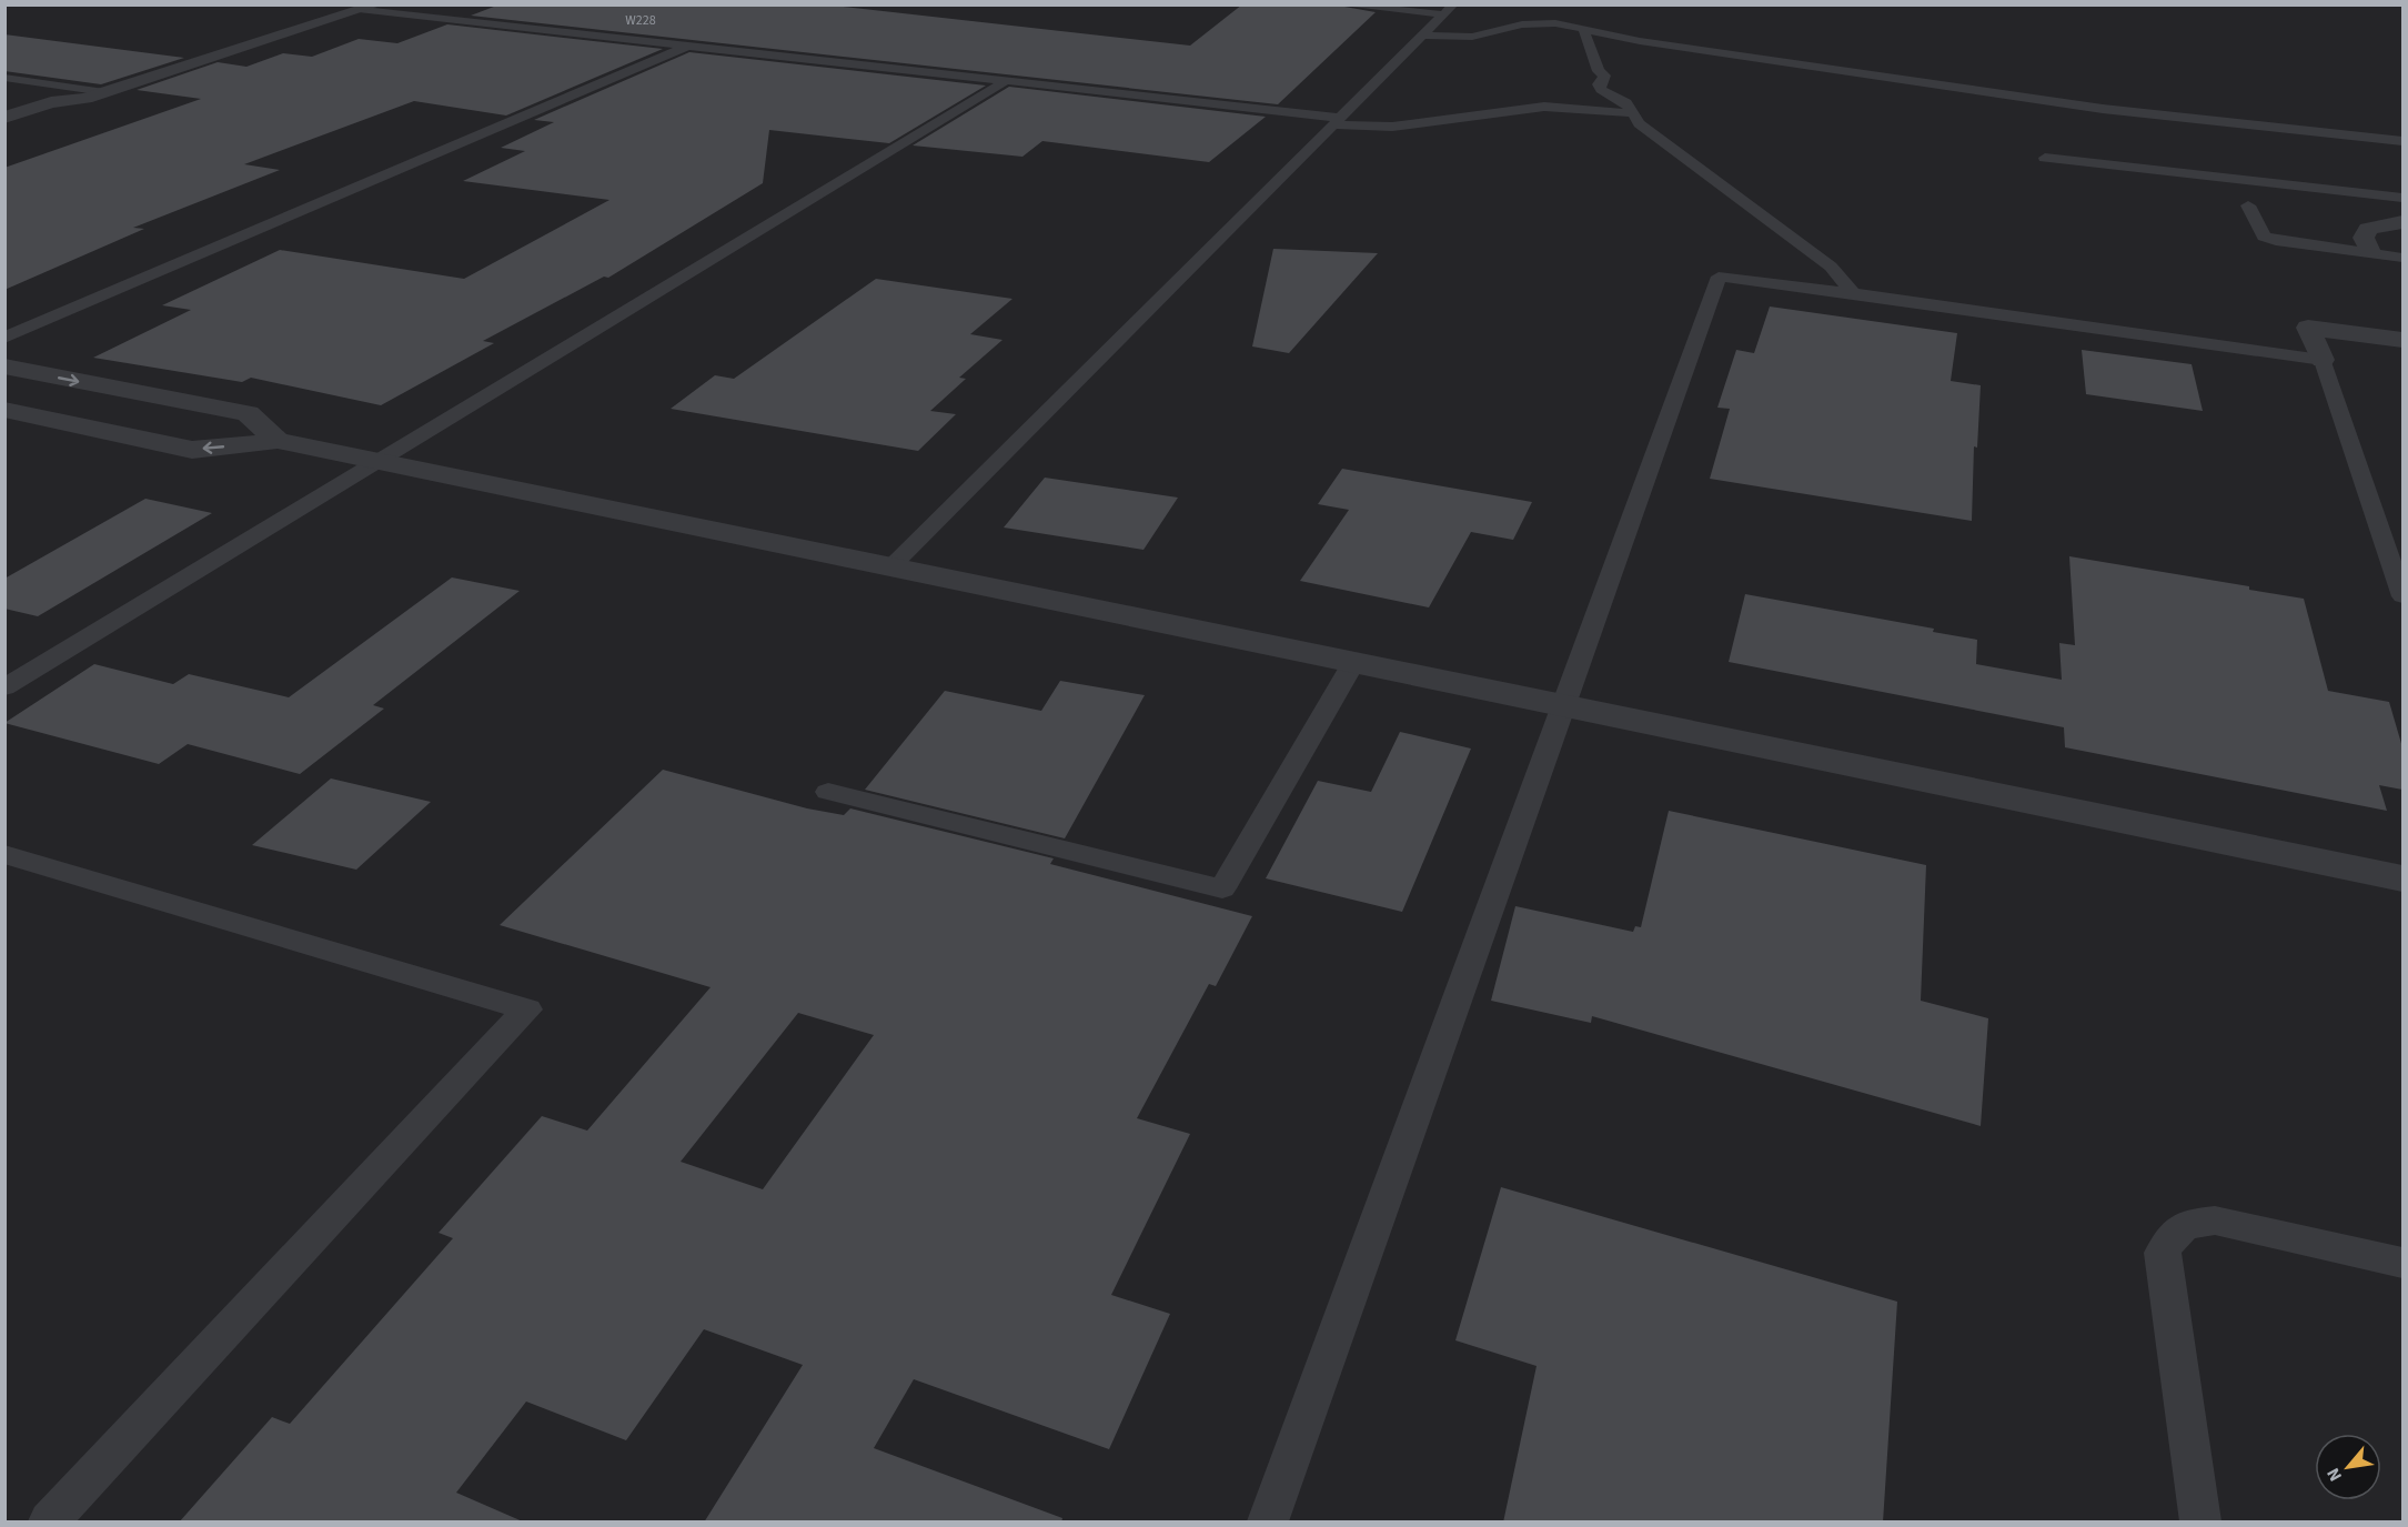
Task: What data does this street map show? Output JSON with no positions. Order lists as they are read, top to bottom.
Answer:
{
  "house_numbers": ["W228"],
  "north": "bottom left"
}
